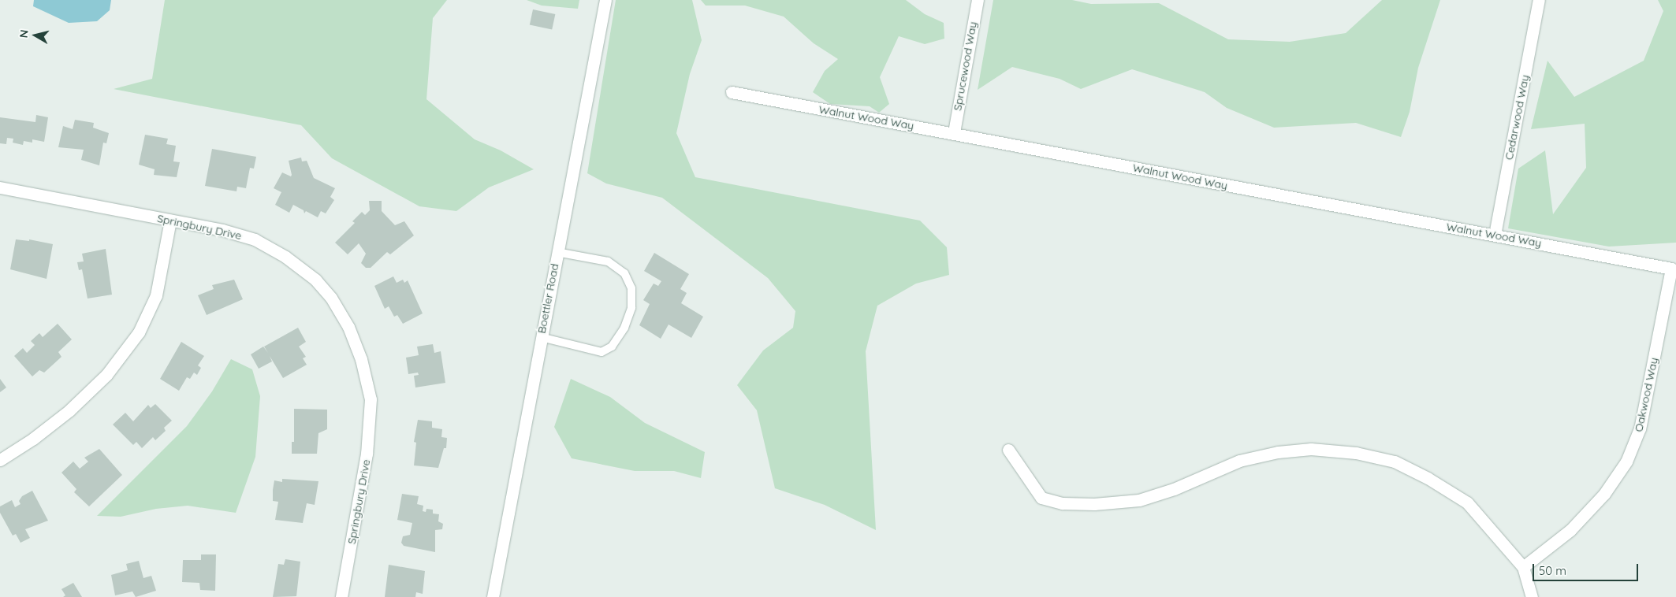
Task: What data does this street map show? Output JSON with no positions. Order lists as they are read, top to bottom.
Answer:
{
  "streets": {
    "street": [
      "Sprucewood Way",
      "Walnut Wood Way",
      "Cedarwood Way",
      "Springbury Drive",
      "Boettler Road",
      "Oakwood Way"
    ]
  },
  "crossings": [
    ["Sprucewood Way", "Walnut Wood Way"],
    ["Walnut Wood Way", "Cedarwood Way"],
    ["Walnut Wood Way", "Oakwood Way"]
  ],
  "scale_bar": "50 m",
  "north": "left"
}
